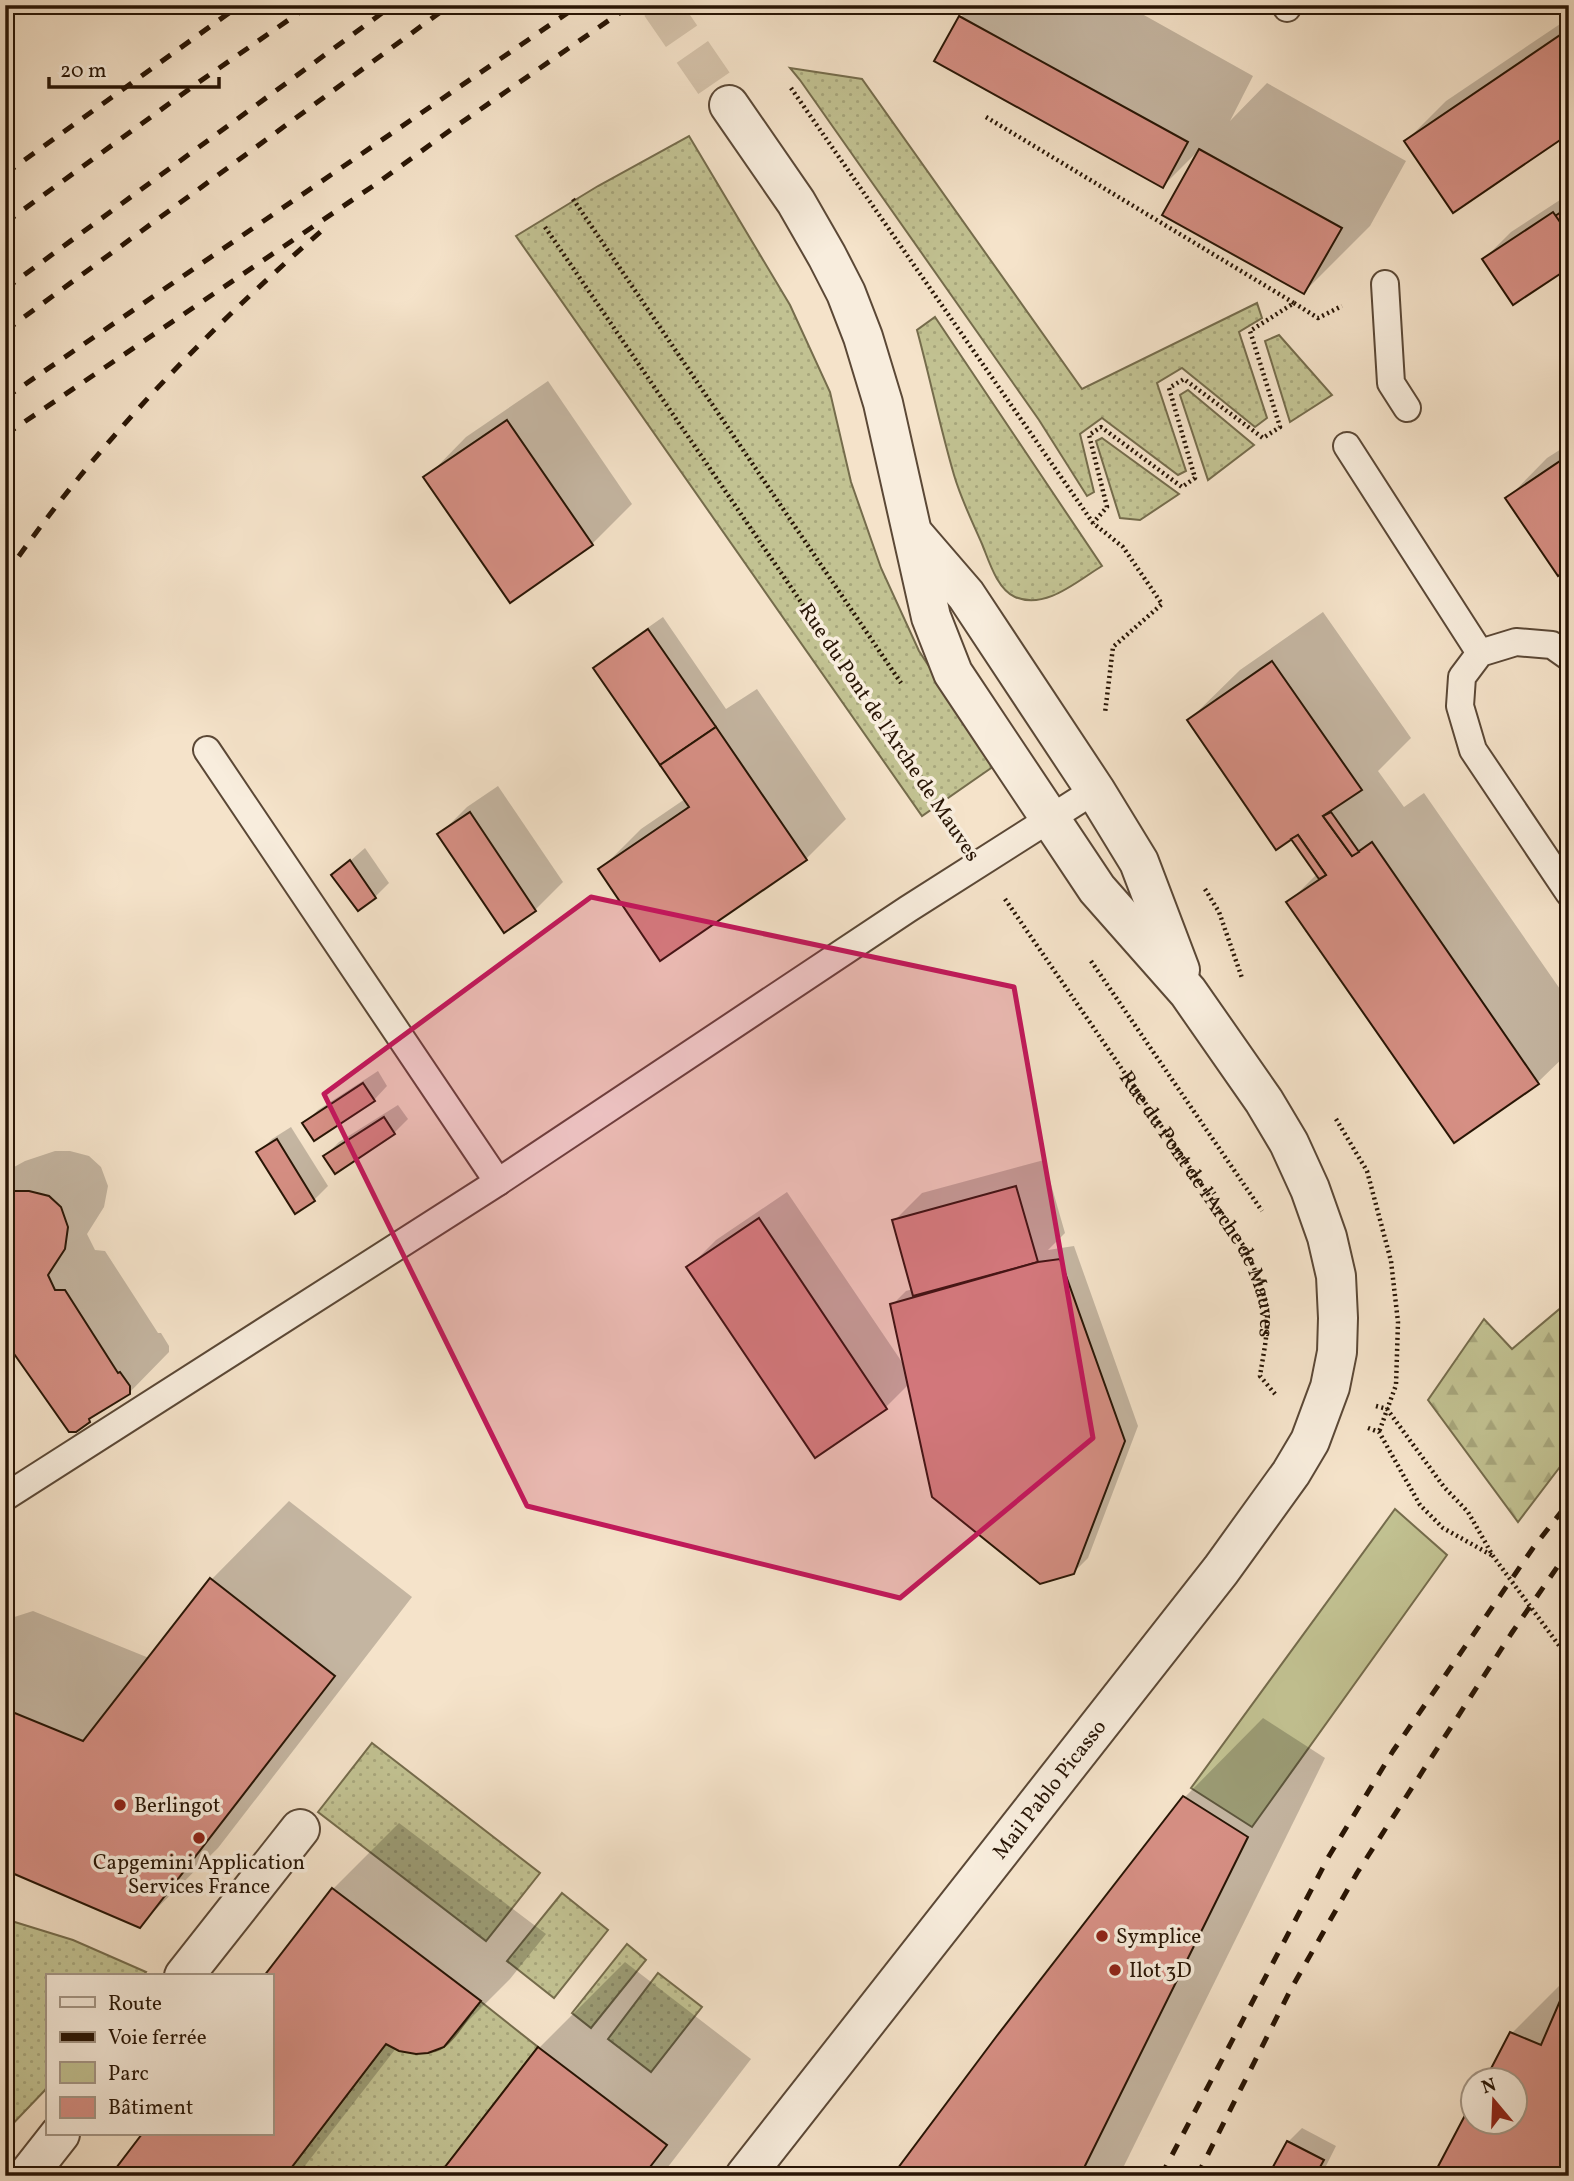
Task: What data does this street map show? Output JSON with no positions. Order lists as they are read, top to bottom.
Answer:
{
  "streets": {
    "street": ["Mail Pablo Picasso"],
    "path": ["Rue du Pont de l'Arche de Mauves"]
  },
  "crossings": [
    ["Rue du Pont de l'Arche de Mauves", "Mail Pablo Picasso"]
  ],
  "places": [
    "Berlingot",
    "Capgemini Application Services France",
    "Symplice",
    "Ilot 3D"
  ],
  "legend": [
    "Route",
    "Voie ferrée",
    "Parc",
    "Bâtiment"
  ],
  "scale_bar": "20 m",
  "north": "top"
}
